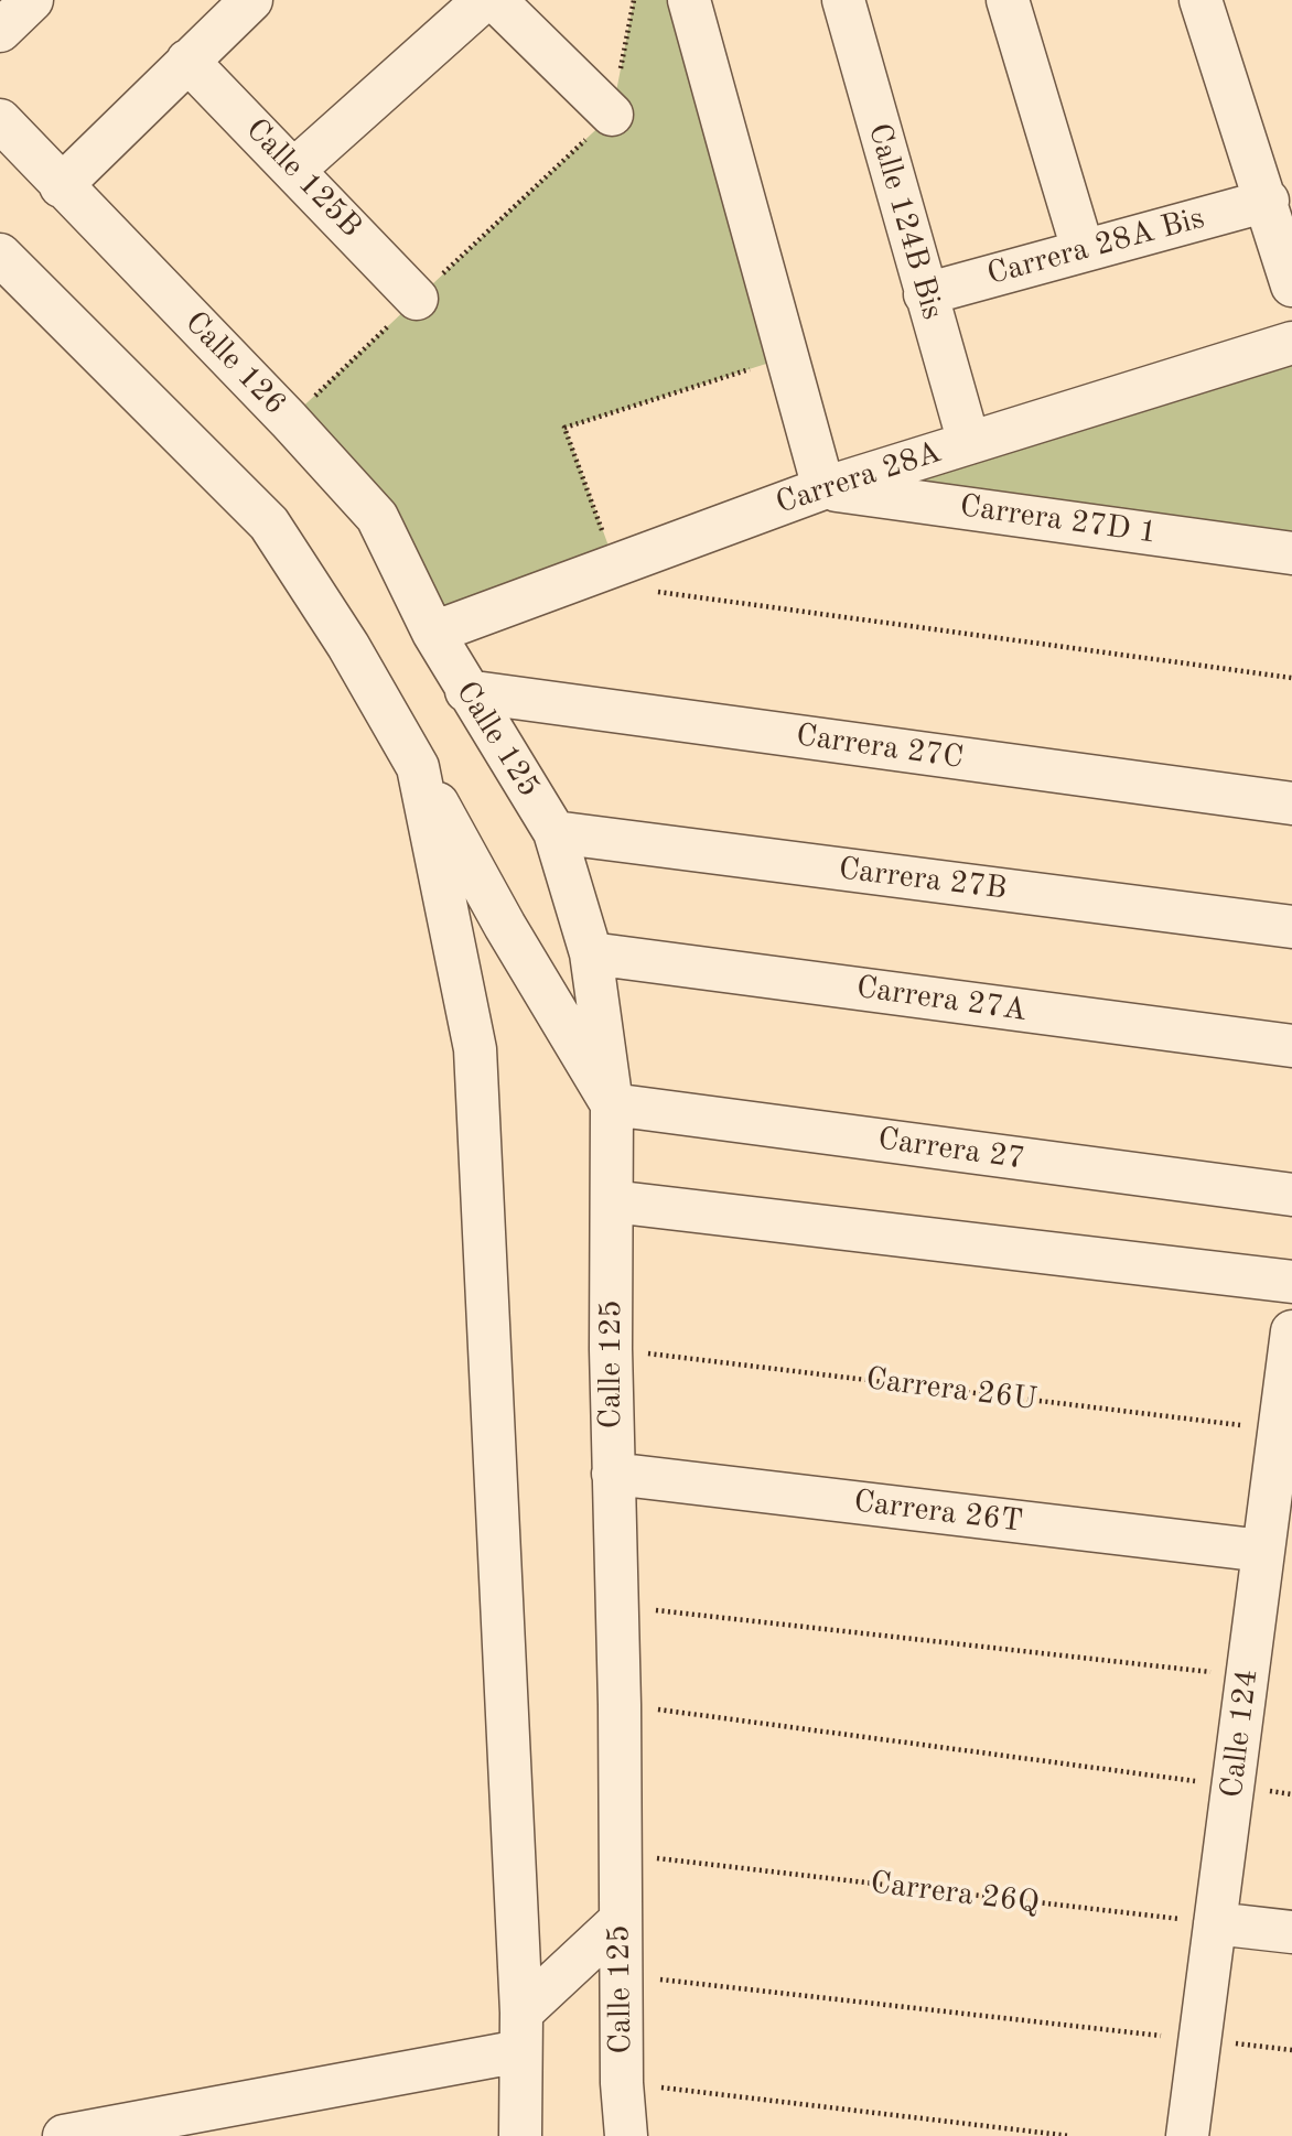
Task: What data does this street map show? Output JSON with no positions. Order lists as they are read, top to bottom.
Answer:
{
  "streets": {
    "street": [
      "Calle 125B",
      "Calle 124B Bis",
      "Carrera 28A Bis",
      "Calle 126",
      "Carrera 28A",
      "Carrera 27D 1",
      "Calle 125",
      "Carrera 27C",
      "Carrera 27B",
      "Carrera 27A",
      "Carrera 27",
      "Carrera 26T",
      "Calle 124"
    ],
    "path": ["Carrera 26U", "Carrera 26Q"]
  },
  "crossings": [
    ["Calle 124B Bis", "Carrera 28A Bis"],
    ["Calle 124B Bis", "Carrera 28A"],
    ["Calle 126", "Carrera 28A"],
    ["Calle 126", "Calle 125"],
    ["Carrera 28A", "Carrera 27D 1"],
    ["Carrera 28A", "Calle 125"],
    ["Calle 125", "Carrera 27C"],
    ["Calle 125", "Carrera 27B"],
    ["Calle 125", "Carrera 27A"],
    ["Calle 125", "Carrera 27"],
    ["Calle 125", "Carrera 26U"],
    ["Calle 125", "Carrera 26T"],
    ["Calle 125", "Carrera 26Q"],
    ["Carrera 26U", "Calle 124"],
    ["Carrera 26T", "Calle 124"],
    ["Calle 124", "Carrera 26Q"]
  ]
}
